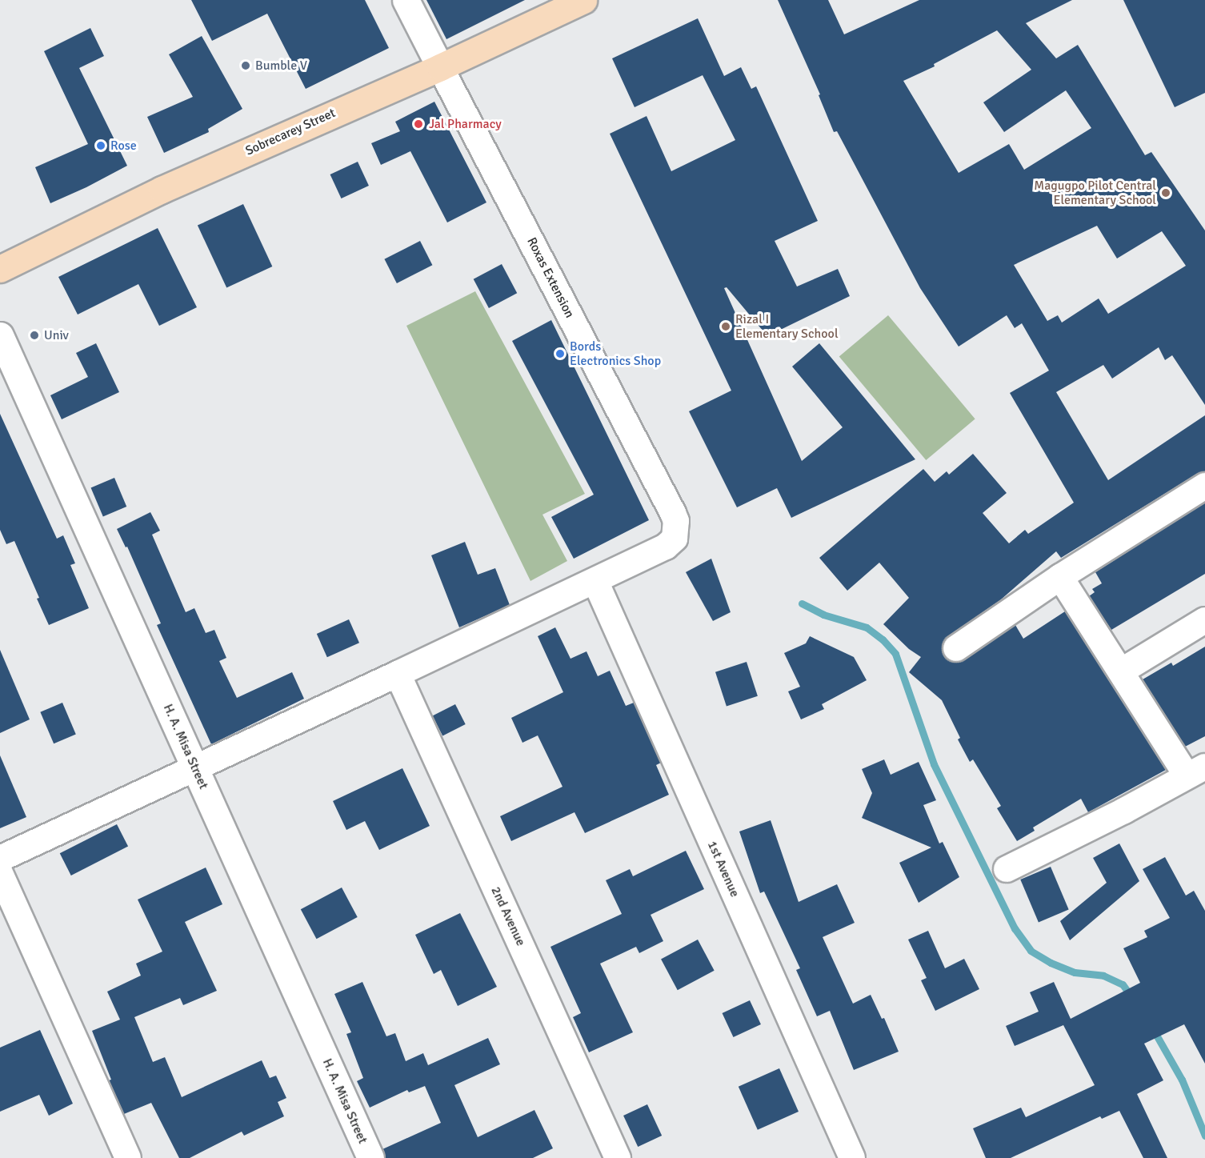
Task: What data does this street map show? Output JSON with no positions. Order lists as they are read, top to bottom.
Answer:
{
  "streets": {
    "main road": ["Sobrecarey Street"],
    "street": [
      "Roxas Extension",
      "H. A. Misa Street",
      "1st Avenue",
      "2nd Avenue"
    ]
  },
  "crossings": [
    ["Sobrecarey Street", "Roxas Extension"],
    ["Roxas Extension", "H. A. Misa Street"],
    ["Roxas Extension", "1st Avenue"],
    ["Roxas Extension", "2nd Avenue"]
  ],
  "places": [
    "Bumble V",
    "Jal Pharmacy",
    "Rose",
    "Magugpo Pilot Central Elementary School",
    "Rizal I Elementary School",
    "Univ",
    "Bords Electronics Shop"
  ]
}
